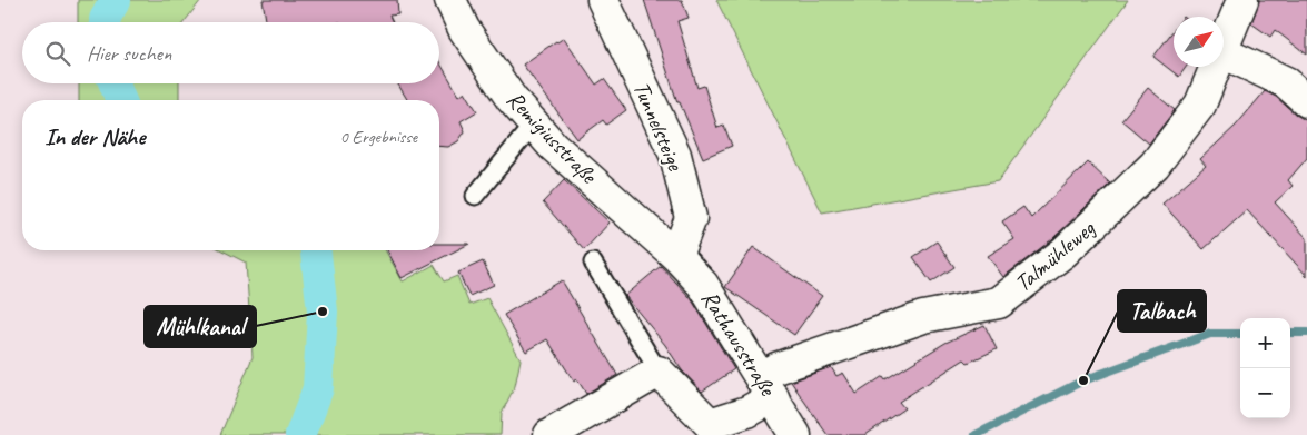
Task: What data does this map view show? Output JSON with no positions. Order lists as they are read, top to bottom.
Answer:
{
  "streets": {
    "street": [
      "Tunnelsteige",
      "Remigiusstraße",
      "Talmühleweg",
      "Rathausstraße"
    ]
  },
  "crossings": [
    ["Tunnelsteige", "Remigiusstraße"],
    ["Tunnelsteige", "Rathausstraße"],
    ["Remigiusstraße", "Rathausstraße"],
    ["Talmühleweg", "Rathausstraße"]
  ],
  "places": ["Mühlkanal", "Talbach"],
  "north": "top right",
  "page": {
    "search": "Hier suchen",
    "heading": ["In der Nähe", "0 Ergebnisse"],
    "map_buttons": ["+", "−"]
  }
}
